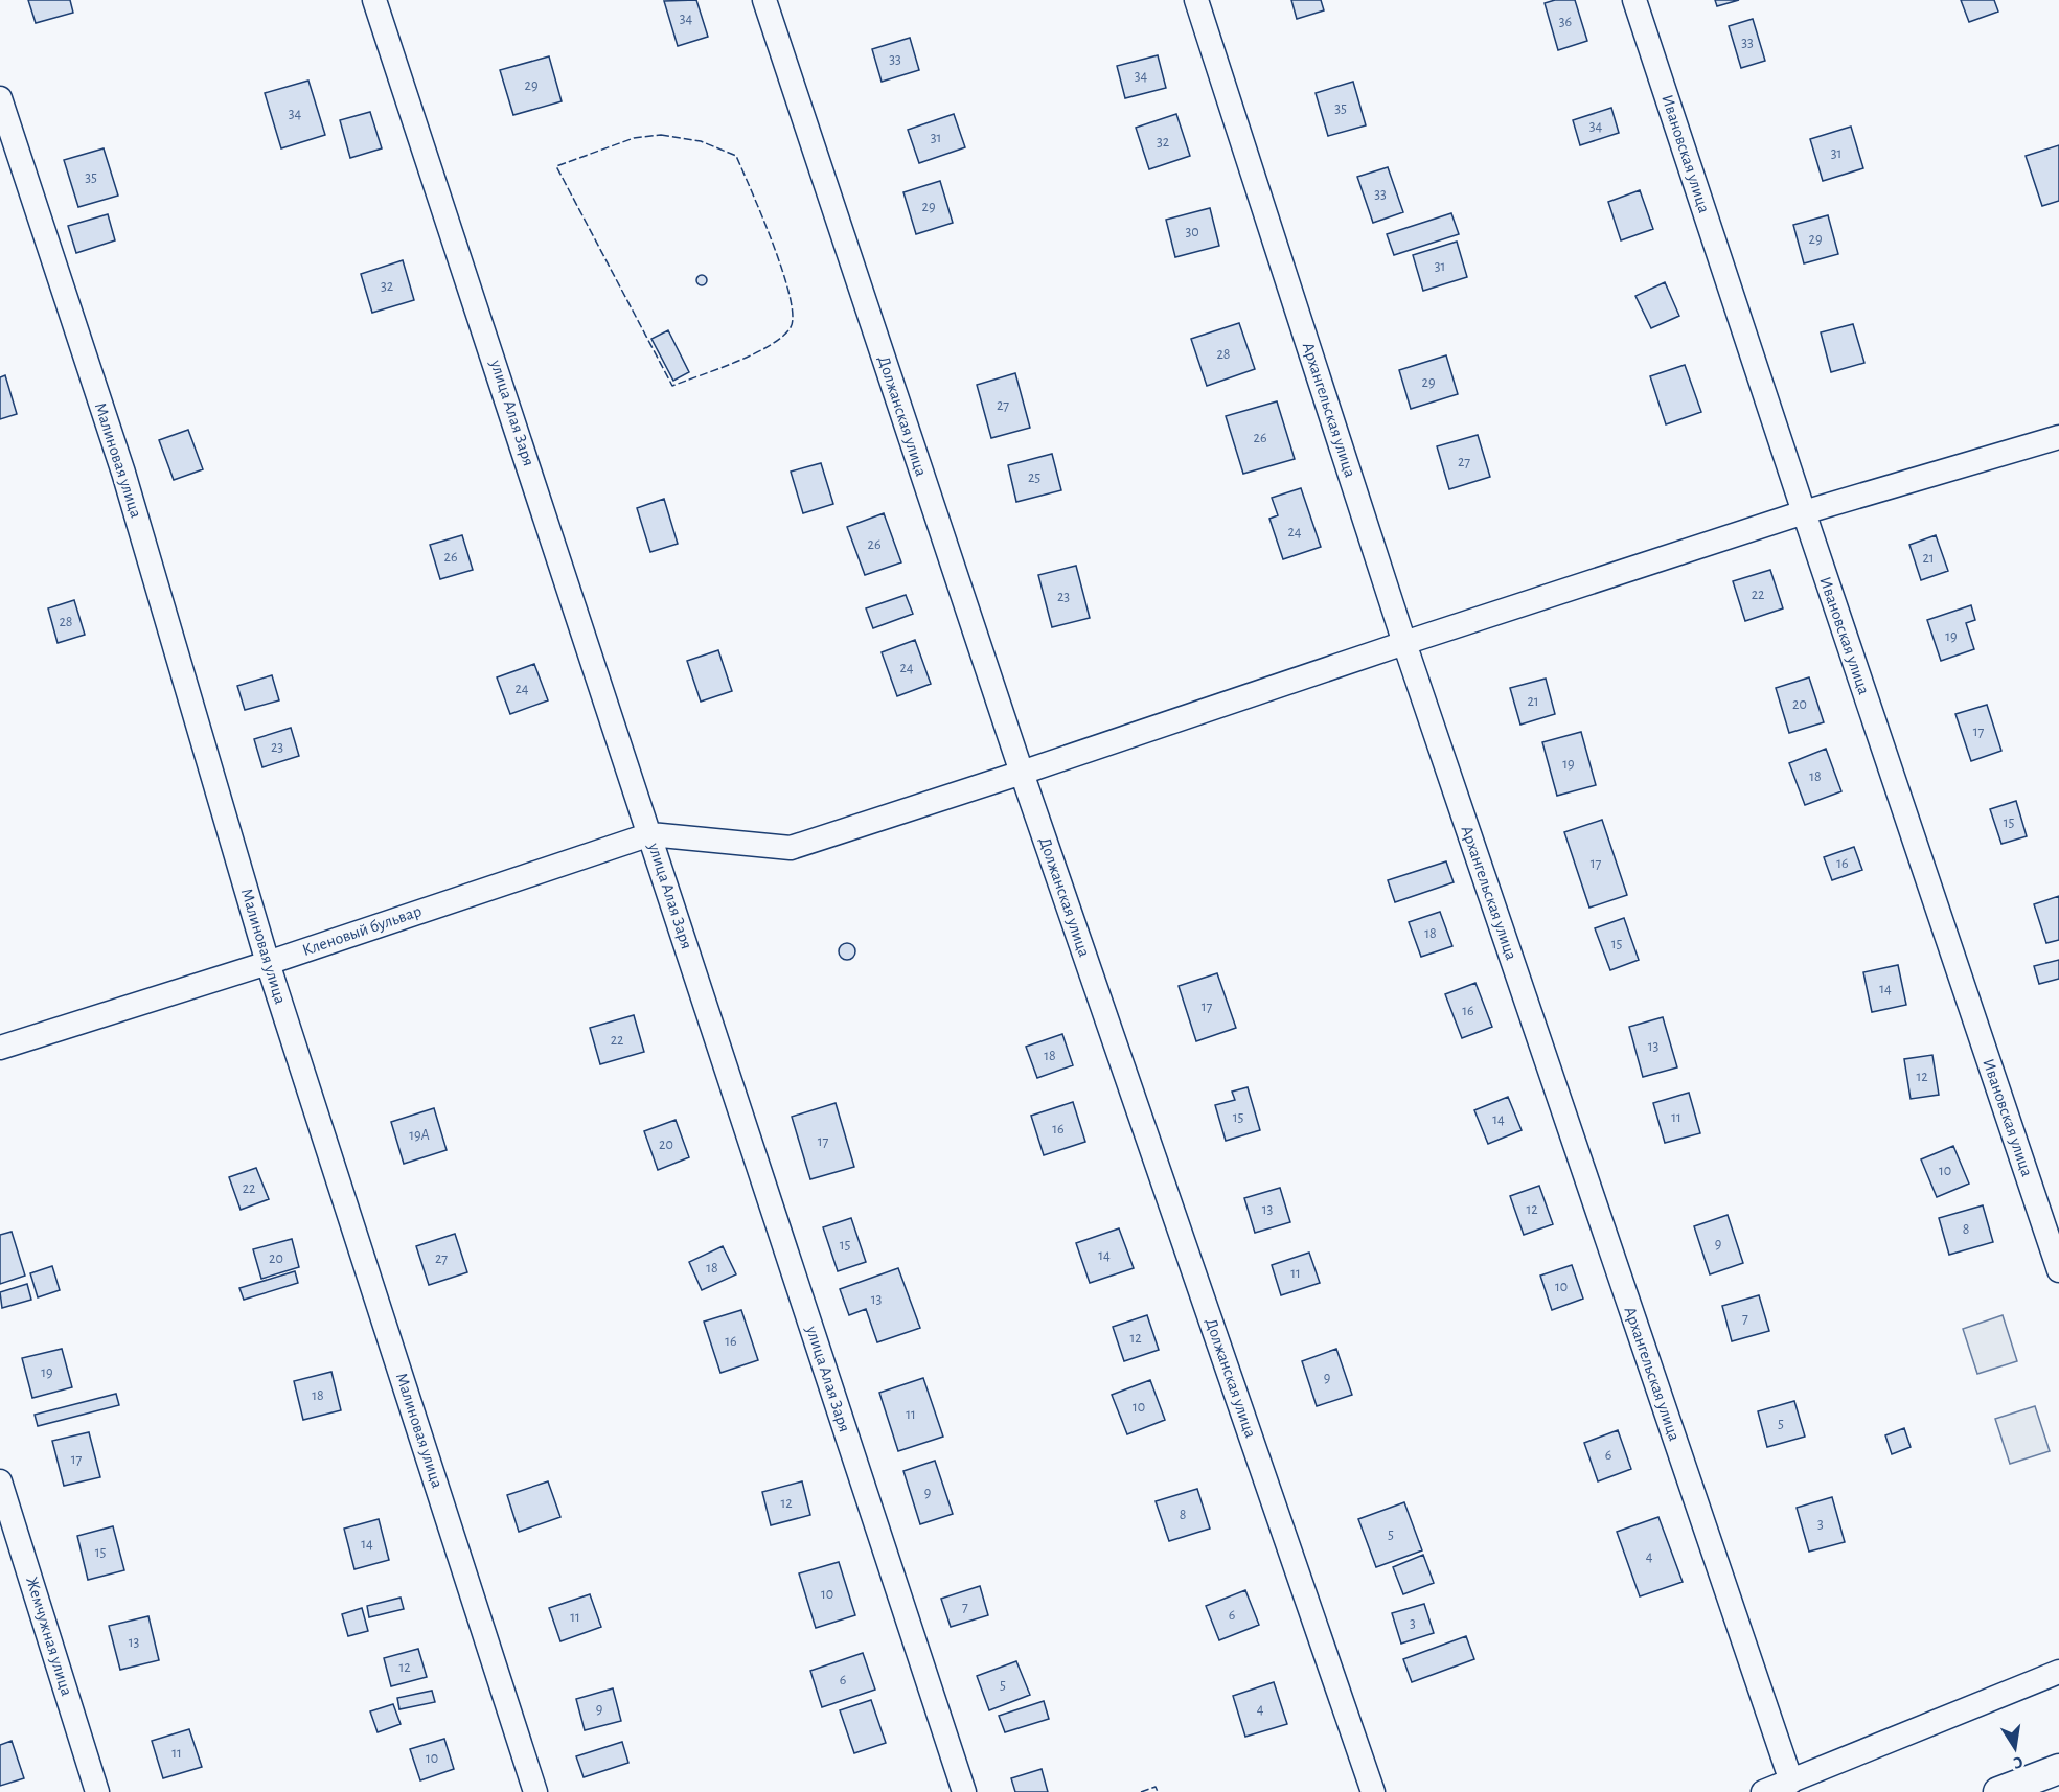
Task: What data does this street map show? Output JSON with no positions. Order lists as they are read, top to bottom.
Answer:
{
  "streets": {
    "street": [
      "Ивановская улица",
      "Архангельская улица",
      "улица Алая Заря",
      "Должанская улица",
      "Малиновая улица",
      "Кленовый бульвар",
      "Жемчужная улица"
    ]
  },
  "crossings": [
    ["улица Алая Заря", "Кленовый бульвар"],
    ["Малиновая улица", "Кленовый бульвар"]
  ],
  "house_numbers": [
    "34",
    "36",
    "33",
    "33",
    "34",
    "29",
    "35",
    "34",
    "34",
    "31",
    "32",
    "31",
    "35",
    "33",
    "29",
    "30",
    "29",
    "31",
    "32",
    "28",
    "29",
    "27",
    "26",
    "27",
    "25",
    "24",
    "26",
    "26",
    "21",
    "22",
    "23",
    "28",
    "19",
    "24",
    "24",
    "21",
    "20",
    "17",
    "23",
    "19",
    "18",
    "15",
    "17",
    "16",
    "18",
    "15",
    "14",
    "17",
    "16",
    "22",
    "13",
    "18",
    "12",
    "15",
    "11",
    "14",
    "16",
    "19А",
    "17",
    "20",
    "10",
    "22",
    "13",
    "12",
    "8",
    "9",
    "15",
    "14",
    "20",
    "27",
    "18",
    "11",
    "10",
    "13",
    "7",
    "12",
    "16",
    "19",
    "9",
    "18",
    "10",
    "11",
    "5",
    "6",
    "17",
    "9",
    "12",
    "8",
    "3",
    "5",
    "14",
    "15",
    "4",
    "10",
    "7",
    "6",
    "11",
    "3",
    "13",
    "12",
    "6",
    "5",
    "9",
    "4",
    "11",
    "10"
  ],
  "north": "bottom"
}
